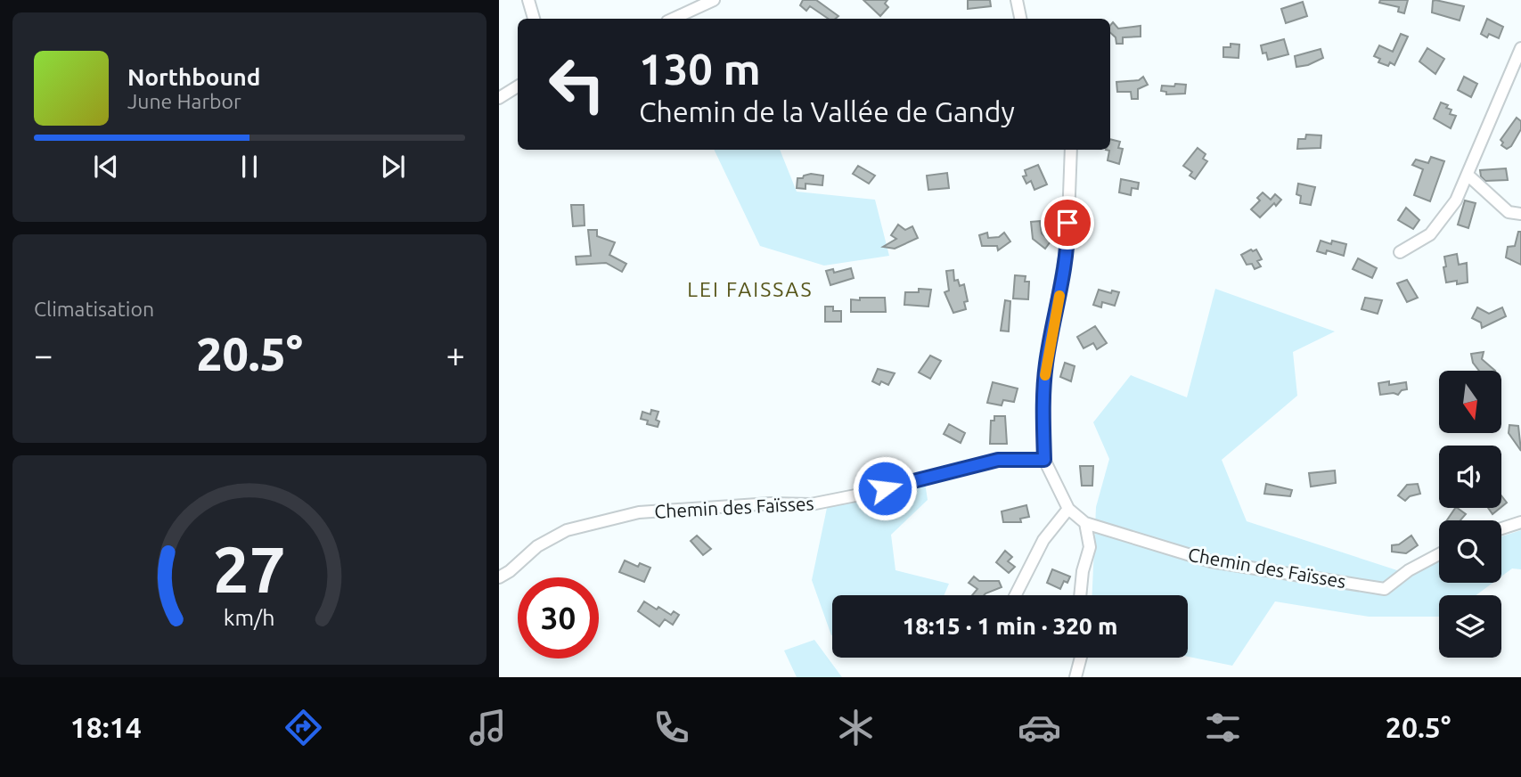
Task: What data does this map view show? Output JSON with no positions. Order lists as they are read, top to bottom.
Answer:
{
  "streets": {
    "street": ["Chemin des Faïsses"]
  },
  "districts": ["LEI FAISSAS"],
  "north": "bottom",
  "page": {
    "turn": ["130 m", "Chemin de la Vallée de Gandy"],
    "song": ["Northbound", "June Harbor"],
    "tile": "Climatisation",
    "heat": ["−", "20.5°", "+"],
    "limit": "30",
    "trip": "18:15 · 1 min · 320 m",
    "tabs": ["18:14", "20.5°"],
    "gauge": ["27", "km/h"]
  }
}
